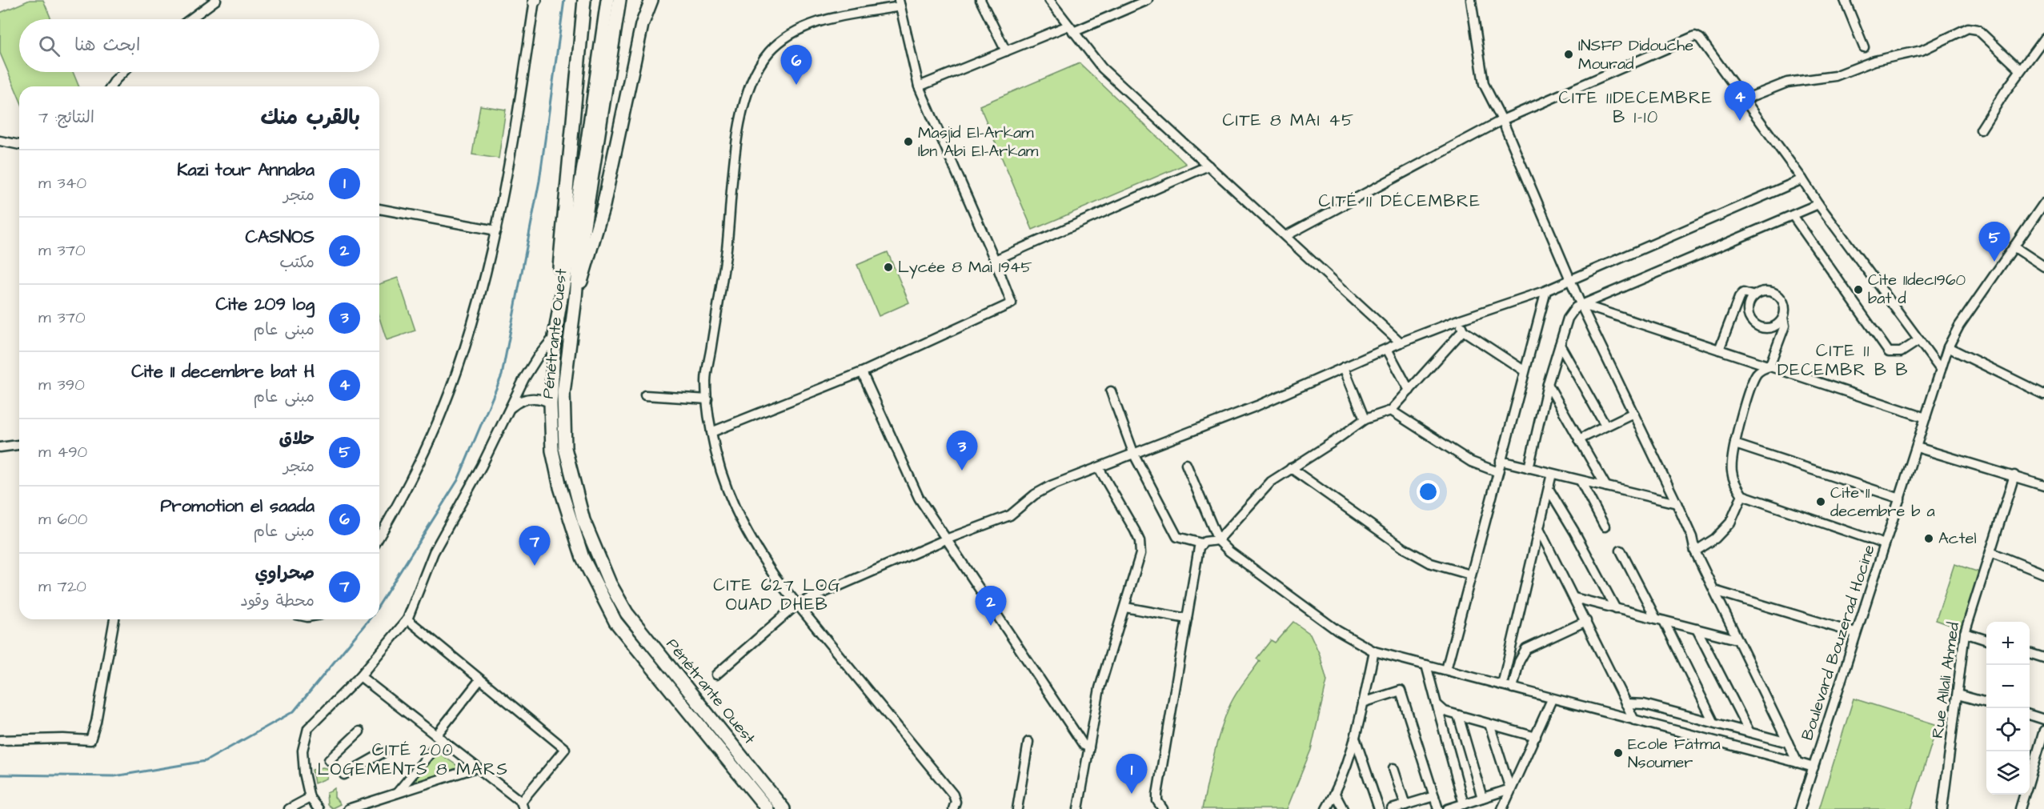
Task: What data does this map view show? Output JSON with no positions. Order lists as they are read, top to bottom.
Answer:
{
  "streets": {
    "highway": ["Pénétrante Ouest"],
    "street": ["Boulevard Bouzerad Hocine", "Rue Allali Ahmed"]
  },
  "districts": [
    "CITE 11DECEMBRE B 1-10",
    "CITE 8 MAI 45",
    "CITÉ 11 DÉCEMBRE",
    "CITE 11 DECEMBR B B",
    "CITE 627 LOG OUAD DHEB",
    "CITÉ 200 LOGEMENTS 8 MARS"
  ],
  "places": [
    "INSFP Didouche Mourad",
    "Masjid El-Arkam Ibn Abi El-Arkam",
    "Lycée 8 Mai 1945",
    "Cite 11dec1960 bat d",
    "Cite 11 decembre b a",
    "Actel",
    "Ecole Fatma Nsoumer"
  ],
  "page": {
    "search": "ابحث هنا",
    "pins": [
      "6",
      "4",
      "5",
      "3",
      "7",
      "2",
      "1"
    ],
    "heading": ["بالقرب منك", "النتائج: 7"],
    "list": [
      {
        "mark": "1",
        "name": "Kazi tour Annaba",
        "note": "متجر",
        "value": "340 m"
      },
      {
        "mark": "2",
        "name": "CASNOS",
        "note": "مكتب",
        "value": "370 m"
      },
      {
        "mark": "3",
        "name": "Cite 209 log",
        "note": "مبنى عام",
        "value": "370 m"
      },
      {
        "mark": "4",
        "name": "Cite 11 decembre bat H",
        "note": "مبنى عام",
        "value": "390 m"
      },
      {
        "mark": "5",
        "name": "حلاق",
        "note": "متجر",
        "value": "490 m"
      },
      {
        "mark": "6",
        "name": "Promotion el saada",
        "note": "مبنى عام",
        "value": "600 m"
      },
      {
        "mark": "7",
        "name": "صحراوي",
        "note": "محطة وقود",
        "value": "720 m"
      }
    ],
    "map_buttons": ["+", "−"]
  }
}
